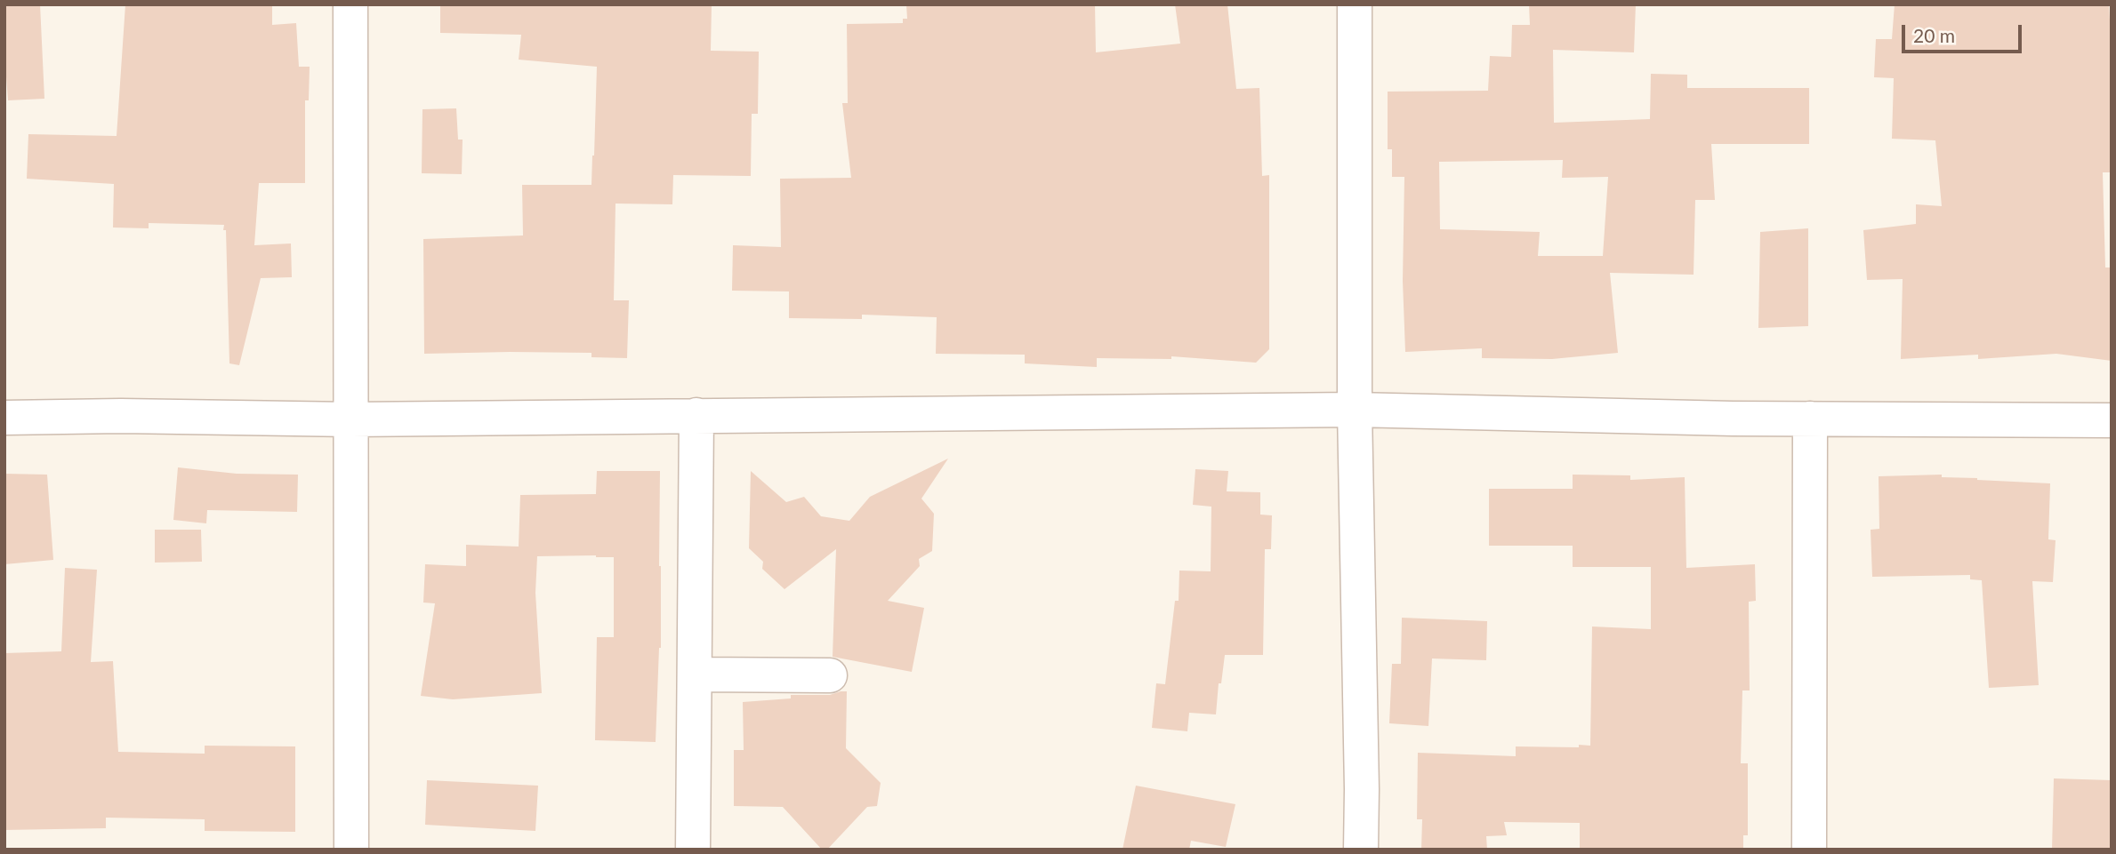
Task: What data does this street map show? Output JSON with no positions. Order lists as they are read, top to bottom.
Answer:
{
  "scale_bar": "20 m"
}
